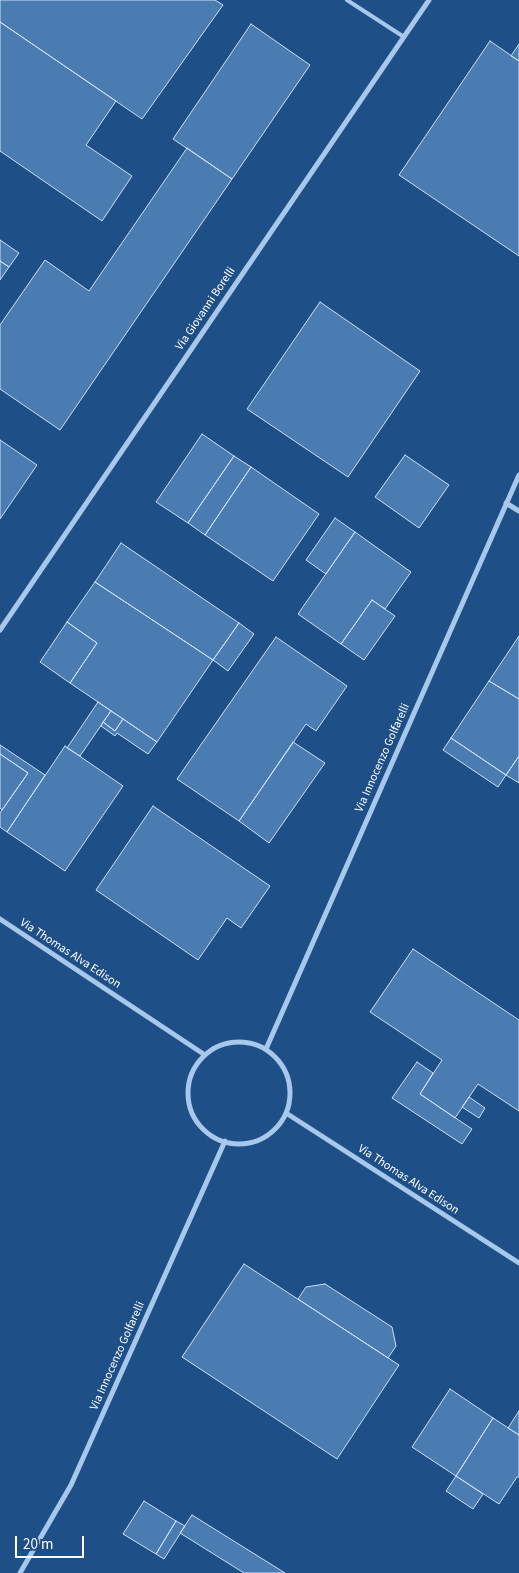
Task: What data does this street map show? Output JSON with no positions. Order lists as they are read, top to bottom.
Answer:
{
  "streets": {
    "street": ["Via Giovanni Borelli", "Via Innocenzo Golfarelli", "Via Thomas Alva Edison"]
  },
  "crossings": [
    ["Via Innocenzo Golfarelli", "Via Thomas Alva Edison"]
  ],
  "scale_bar": "20 m"
}
